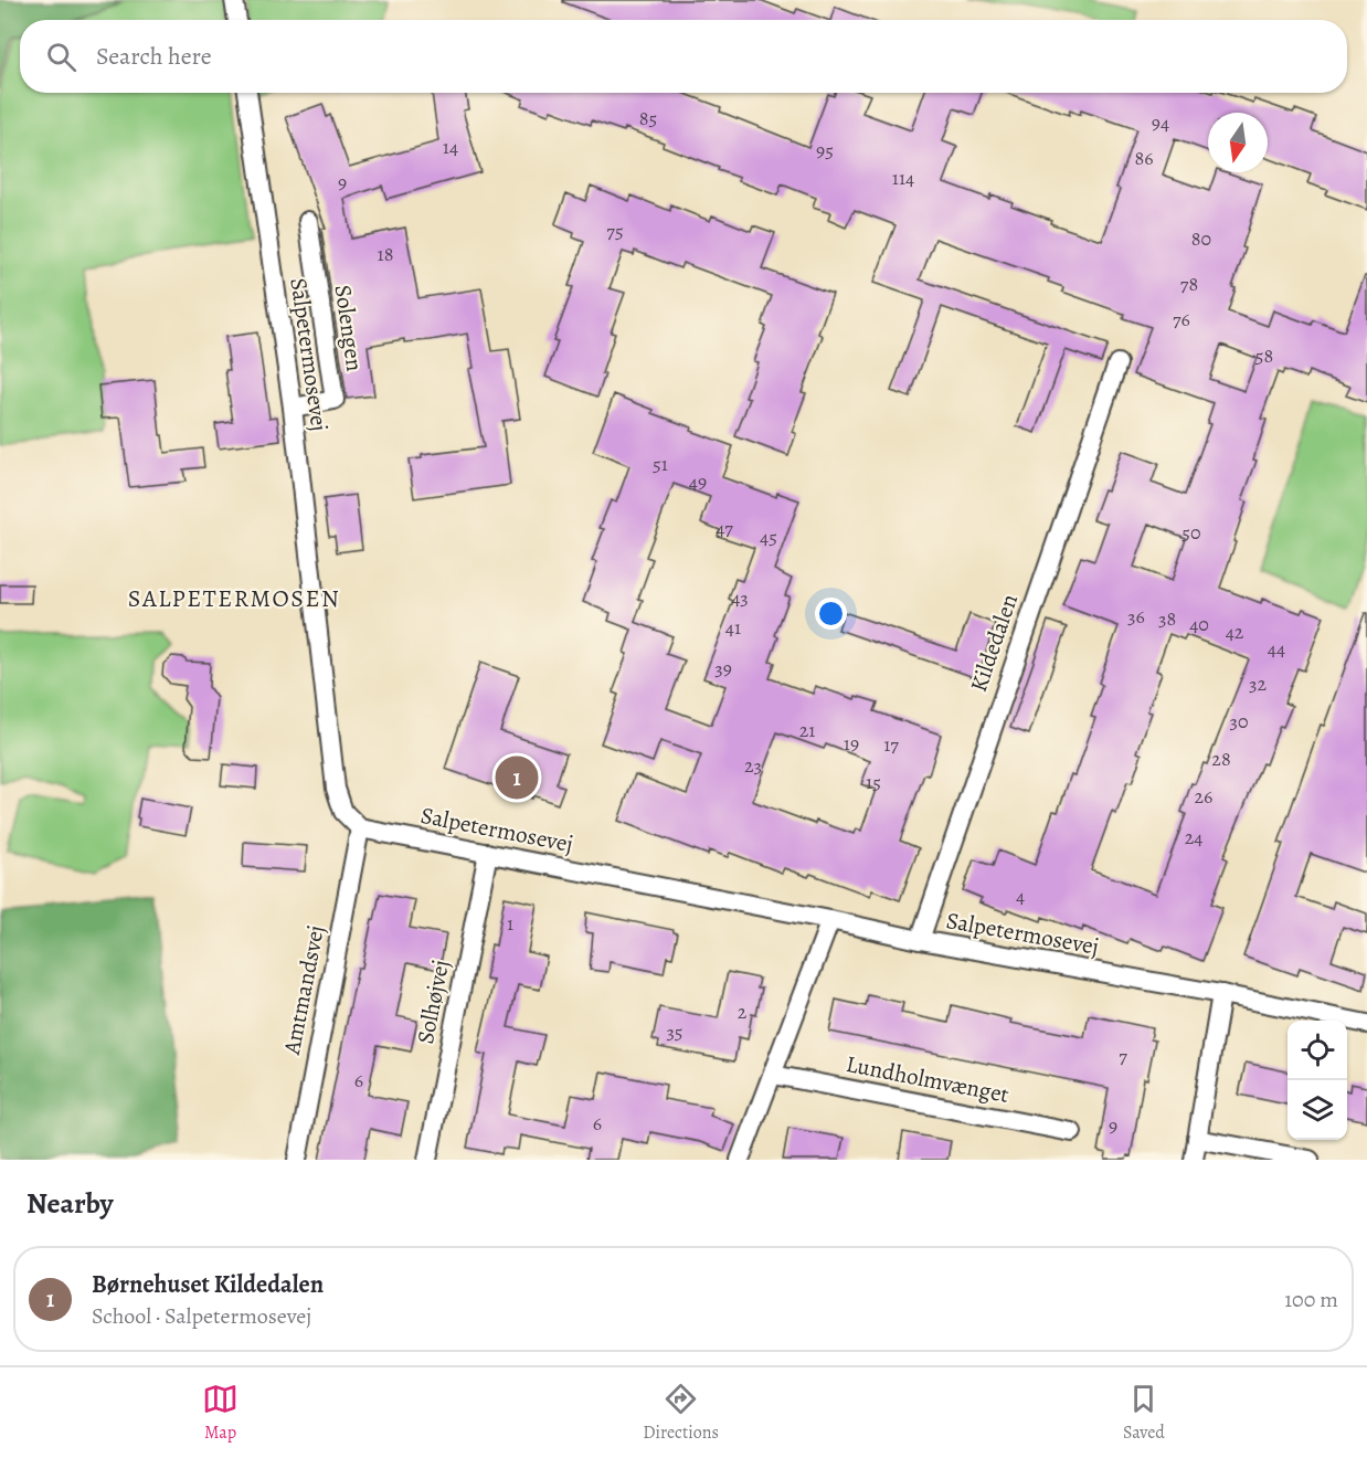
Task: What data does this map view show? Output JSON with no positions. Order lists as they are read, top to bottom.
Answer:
{
  "streets": {
    "street": [
      "Solengen",
      "Salpetermosevej",
      "Kildedalen",
      "Amtmandsvej",
      "Solhøjvej",
      "Lundholmvænget"
    ]
  },
  "crossings": [
    ["Solengen", "Salpetermosevej"],
    ["Salpetermosevej", "Kildedalen"],
    ["Salpetermosevej", "Amtmandsvej"],
    ["Salpetermosevej", "Solhøjvej"]
  ],
  "districts": ["SALPETERMOSEN"],
  "house_numbers": [
    "85",
    "94",
    "14",
    "95",
    "86",
    "114",
    "9",
    "75",
    "80",
    "18",
    "78",
    "76",
    "58",
    "51",
    "49",
    "47",
    "50",
    "45",
    "43",
    "36",
    "38",
    "40",
    "41",
    "42",
    "44",
    "39",
    "32",
    "30",
    "21",
    "19",
    "17",
    "28",
    "23",
    "15",
    "26",
    "24",
    "4",
    "1",
    "2",
    "35",
    "7",
    "6",
    "6",
    "9"
  ],
  "north": "bottom",
  "page": {
    "search": "Search here",
    "pins": "1",
    "heading": "Nearby",
    "list": [
      {
        "mark": "1",
        "name": "Børnehuset Kildedalen",
        "note": "School · Salpetermosevej",
        "value": "100 m"
      }
    ],
    "nav": ["Map", "Directions", "Saved"]
  }
}
